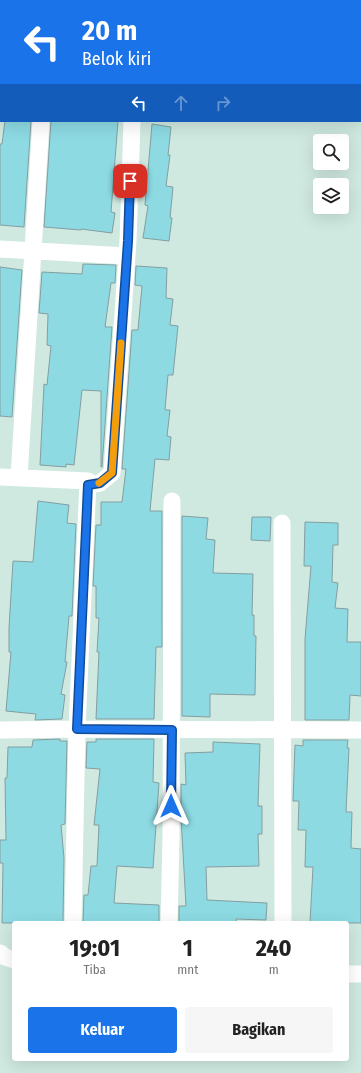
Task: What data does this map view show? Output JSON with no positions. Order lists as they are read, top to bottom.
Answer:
{
  "page": {
    "turn": ["20 m", "Belok kiri"],
    "eta": [
      "19:01",
      "Tiba",
      "1",
      "mnt",
      "240",
      "m"
    ],
    "buttons": ["Keluar", "Bagikan"]
  }
}
